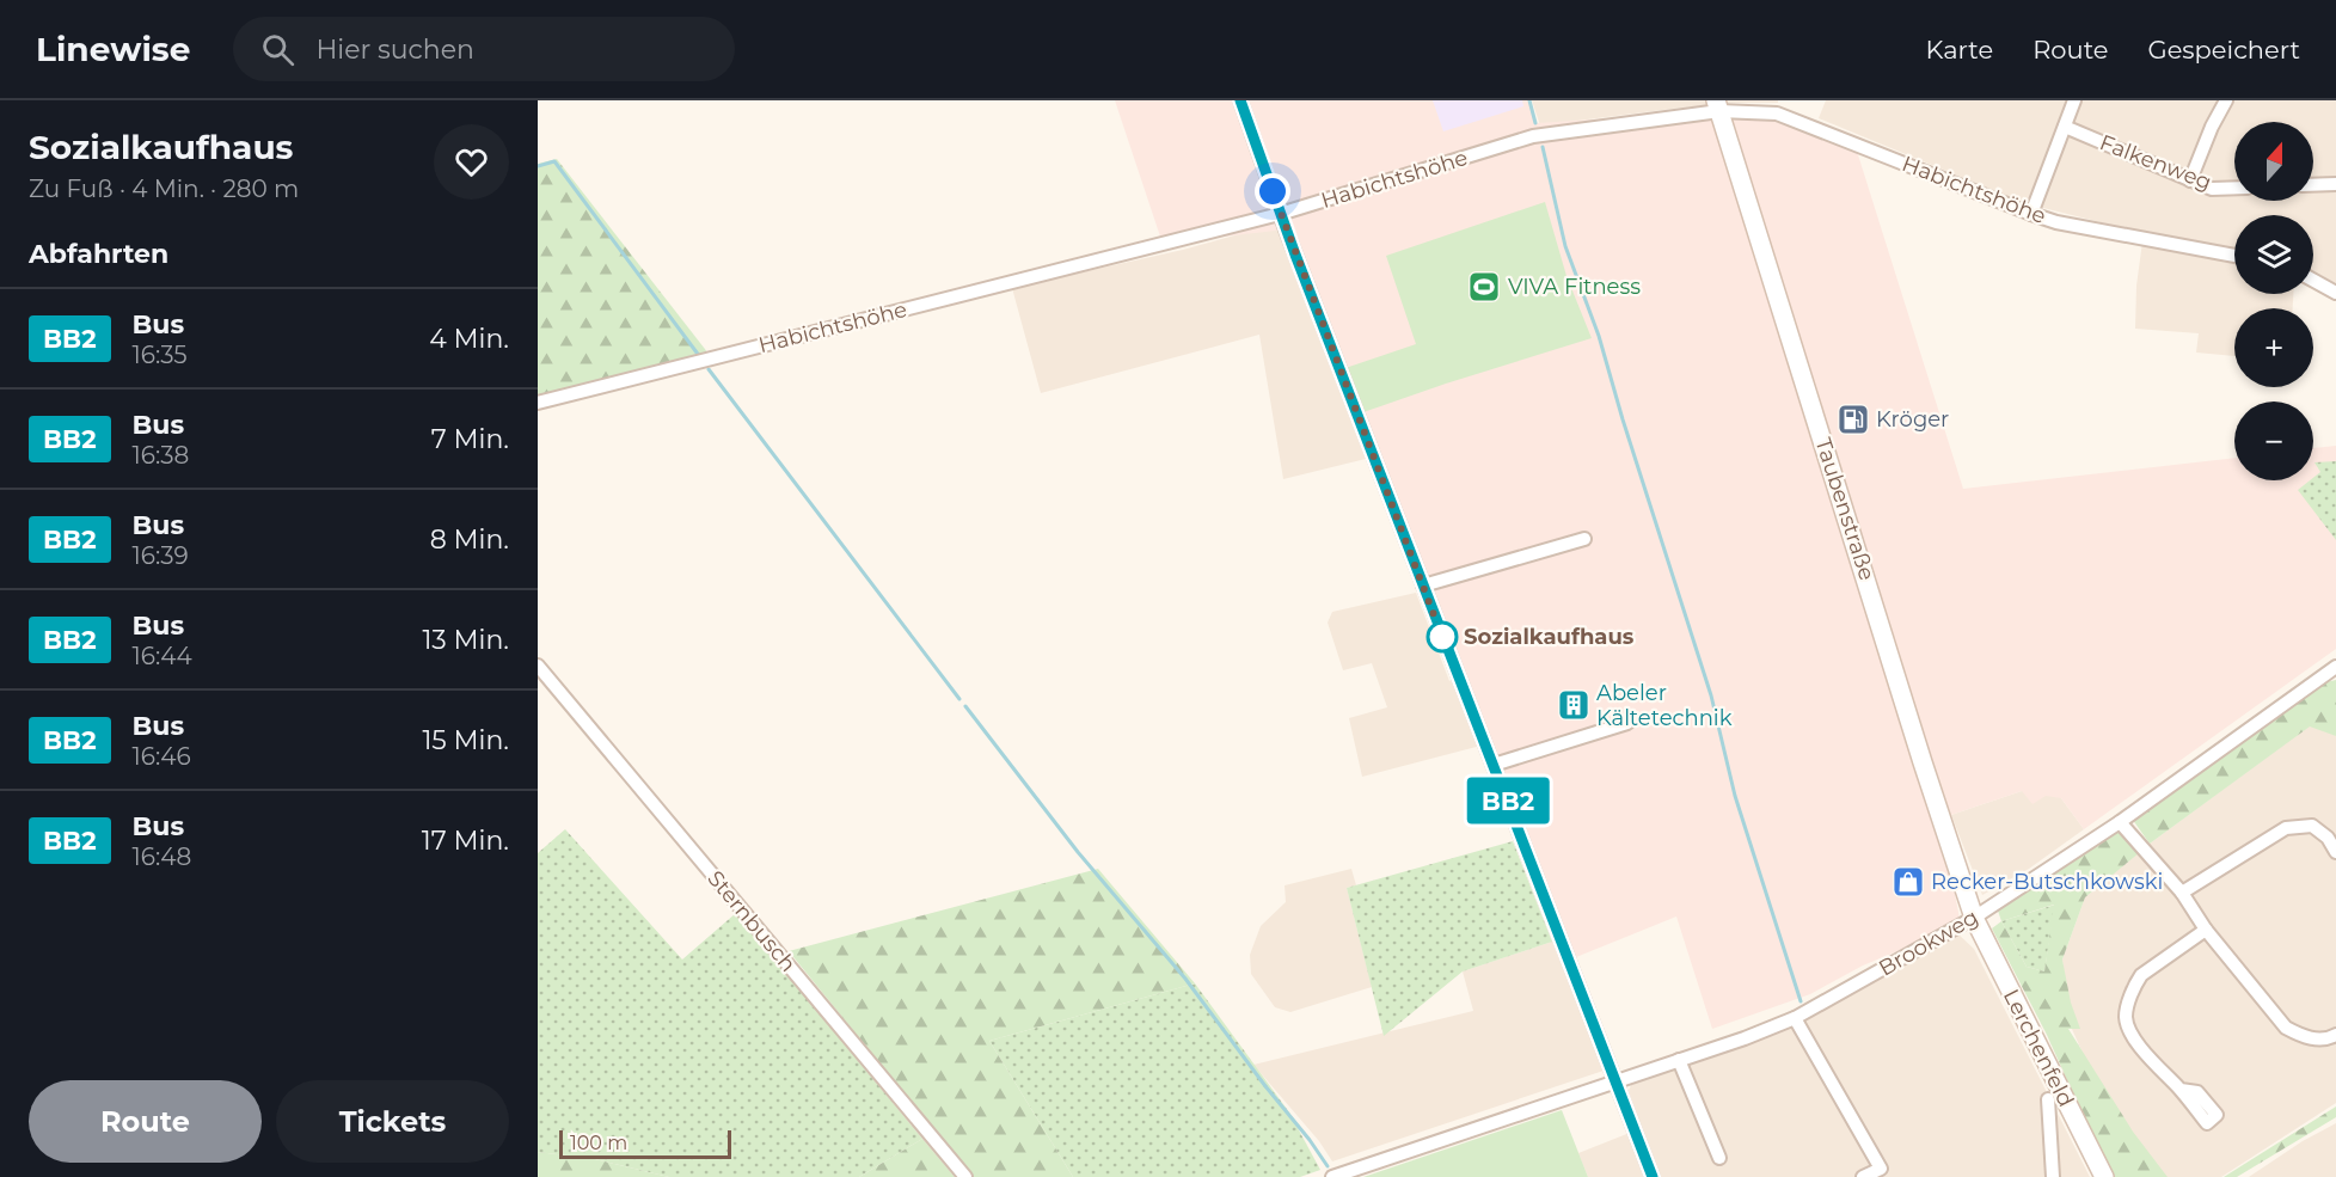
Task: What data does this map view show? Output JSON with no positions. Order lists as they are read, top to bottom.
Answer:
{
  "streets": {
    "street": [
      "Falkenweg",
      "Habichtshöhe",
      "Taubenstraße",
      "Sternbusch",
      "Brookweg",
      "Lerchenfeld"
    ]
  },
  "crossings": [
    ["Habichtshöhe", "Taubenstraße"],
    ["Taubenstraße", "Brookweg"],
    ["Taubenstraße", "Lerchenfeld"],
    ["Brookweg", "Lerchenfeld"]
  ],
  "places": {
    "sports": ["VIVA Fitness"],
    "fuel station": ["Kröger"],
    "other": ["Sozialkaufhaus"],
    "building": ["Abeler Kältetechnik"],
    "shop": ["Recker-Butschkowski"]
  },
  "lines": ["bus line BB2"],
  "scale_bar": "100 m",
  "north": "top",
  "page": {
    "header": "Linewise",
    "search": "Hier suchen",
    "nav": ["Karte", "Route", "Gespeichert"],
    "heading": [
      ["Sozialkaufhaus", "Zu Fuß · 4 Min. · 280 m"],
      "Abfahrten"
    ],
    "on_map": "BB2",
    "map_buttons": ["+", "−"],
    "list": [
      {
        "mark": "BB2",
        "name": "Bus",
        "note": "16:35",
        "value": "4 Min."
      },
      {
        "mark": "BB2",
        "name": "Bus",
        "note": "16:38",
        "value": "7 Min."
      },
      {
        "mark": "BB2",
        "name": "Bus",
        "note": "16:39",
        "value": "8 Min."
      },
      {
        "mark": "BB2",
        "name": "Bus",
        "note": "16:44",
        "value": "13 Min."
      },
      {
        "mark": "BB2",
        "name": "Bus",
        "note": "16:46",
        "value": "15 Min."
      },
      {
        "mark": "BB2",
        "name": "Bus",
        "note": "16:48",
        "value": "17 Min."
      }
    ],
    "buttons": ["Route", "Tickets"],
    "scale": "100 m"
  }
}
